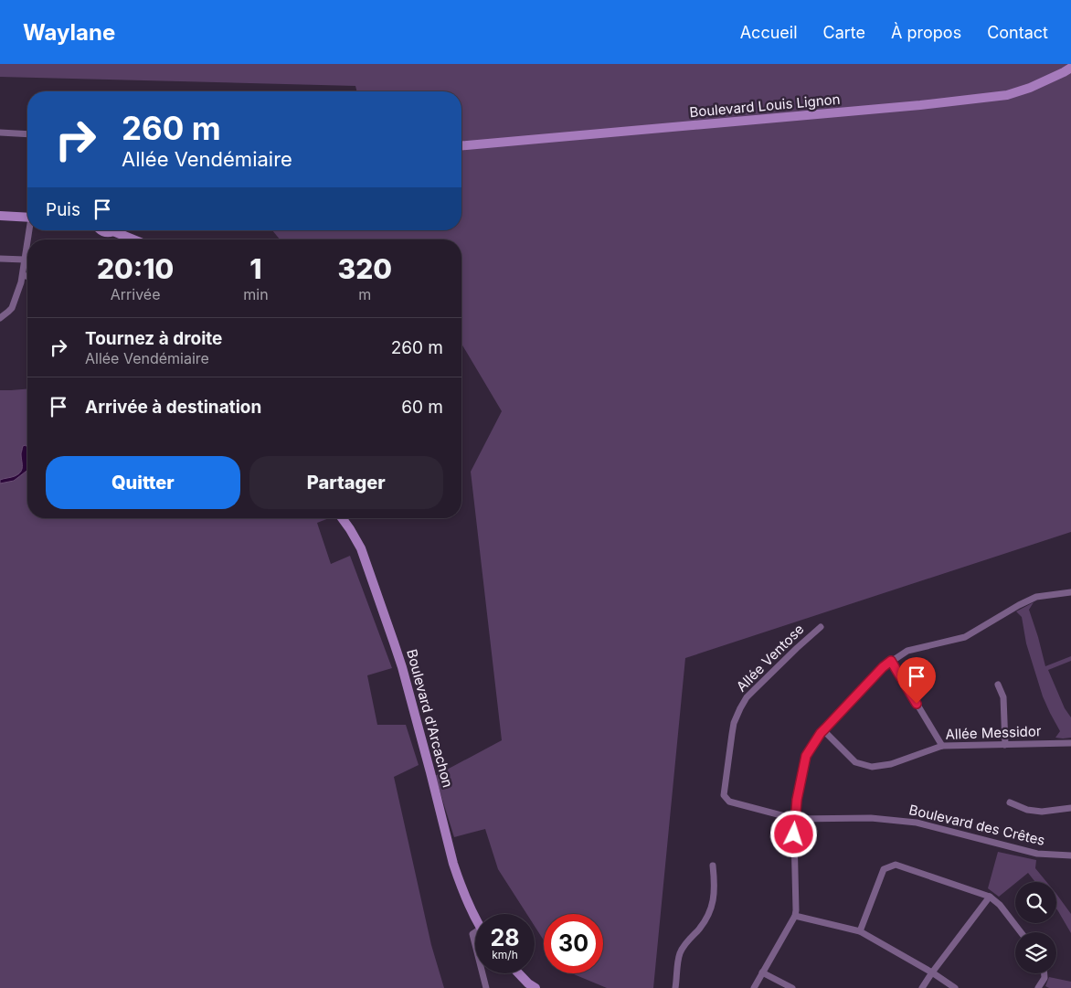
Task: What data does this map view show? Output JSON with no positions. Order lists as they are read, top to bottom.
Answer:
{
  "streets": {
    "main road": ["Boulevard Louis Lignon", "Boulevard d'Arcachon"],
    "street": ["Allée Ventose", "Allée Messidor", "Boulevard des Crêtes"]
  },
  "crossings": [
    ["Allée Ventose", "Boulevard des Crêtes"]
  ],
  "page": {
    "header": "Waylane",
    "nav": [
      "Accueil",
      "Carte",
      "À propos",
      "Contact"
    ],
    "turn": ["260 m", "Allée Vendémiaire"],
    "then": "Puis",
    "eta": [
      "20:10",
      "Arrivée",
      "1",
      "min",
      "320",
      "m"
    ],
    "list": [
      {
        "name": "Tournez à droite",
        "note": "Allée Vendémiaire",
        "value": "260 m"
      },
      {
        "name": "Arrivée à destination",
        "value": "60 m"
      }
    ],
    "buttons": ["Quitter", "Partager"],
    "speed": "28 km/h",
    "limit": "30"
  }
}
